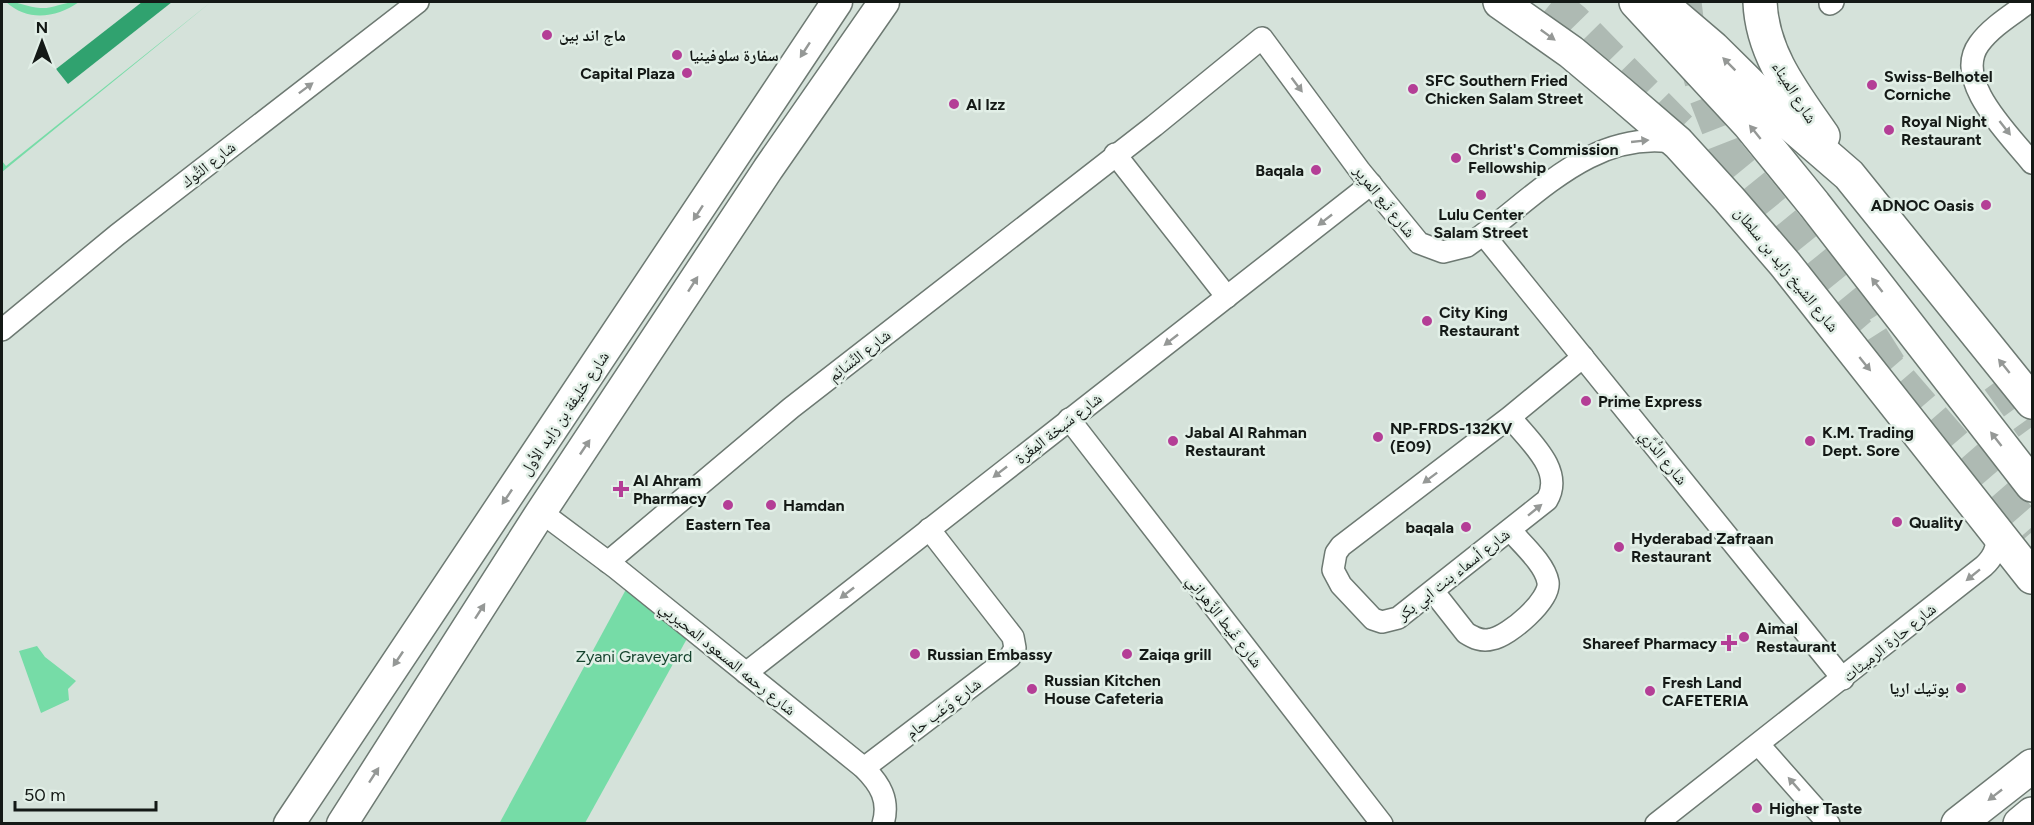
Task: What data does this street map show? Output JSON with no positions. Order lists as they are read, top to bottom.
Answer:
{
  "streets": {
    "main road": ["شارع الميناء", "شارع الشيخ زايد بن سلطان", "شارع خليفة بن زايد الأول"],
    "street": [
      "شارع التُّوك",
      "شارع نَبع المرِير",
      "شارع النَّسَائِم",
      "شارع سَبخة المِغَرة",
      "شارع الدُّرِّي",
      "شارع أسماء بنت ابي بكر",
      "شارع غَيط الزَّهرانِي",
      "شارع حارة الرميثات",
      "شارع رحمه المسعود المحيربي",
      "شارع وَعَب حام"
    ]
  },
  "crossings": [
    ["شارع نَبع المرِير", "شارع الشيخ زايد بن سلطان"],
    ["شارع نَبع المرِير", "شارع النَّسَائِم"],
    ["شارع نَبع المرِير", "شارع سَبخة المِغَرة"],
    ["شارع نَبع المرِير", "شارع الدُّرِّي"],
    ["شارع الشيخ زايد بن سلطان", "شارع حارة الرميثات"],
    ["شارع النَّسَائِم", "شارع رحمه المسعود المحيربي"],
    ["شارع سَبخة المِغَرة", "شارع غَيط الزَّهرانِي"],
    ["شارع سَبخة المِغَرة", "شارع رحمه المسعود المحيربي"],
    ["شارع سَبخة المِغَرة", "شارع وَعَب حام"],
    ["شارع الدُّرِّي", "شارع أسماء بنت ابي بكر"],
    ["شارع الدُّرِّي", "شارع حارة الرميثات"],
    ["شارع رحمه المسعود المحيربي", "شارع وَعَب حام"]
  ],
  "one_way": ["شارع التُّوك", "شارع سَبخة المِغَرة", "شارع حارة الرميثات"],
  "parks": ["Zyani Graveyard"],
  "places": {
    "other": [
      "ماج اند بين",
      "سفارة سلوفينيا",
      "Capital Plaza",
      "Swiss-Belhotel Corniche",
      "SFC Southern Fried Chicken Salam Street",
      "Al Izz",
      "Royal Night Restaurant",
      "Christ's Commission Fellowship",
      "Baqala",
      "Lulu Center Salam Street",
      "ADNOC Oasis",
      "City King Restaurant",
      "Prime Express",
      "NP-FRDS-132KV (E09)",
      "Jabal Al Rahman Restaurant",
      "K.M. Trading Dept. Sore",
      "Eastern Tea",
      "Hamdan",
      "Quality",
      "baqala",
      "Hyderabad Zafraan Restaurant",
      "Aimal Restaurant",
      "Russian Embassy",
      "Zaiqa grill",
      "بوتيك اريا",
      "Russian Kitchen House Cafeteria",
      "Fresh Land CAFETERIA",
      "Higher Taste"
    ],
    "health": ["Al Ahram Pharmacy", "Shareef Pharmacy"]
  },
  "scale_bar": "50 m",
  "north": "top"
}
